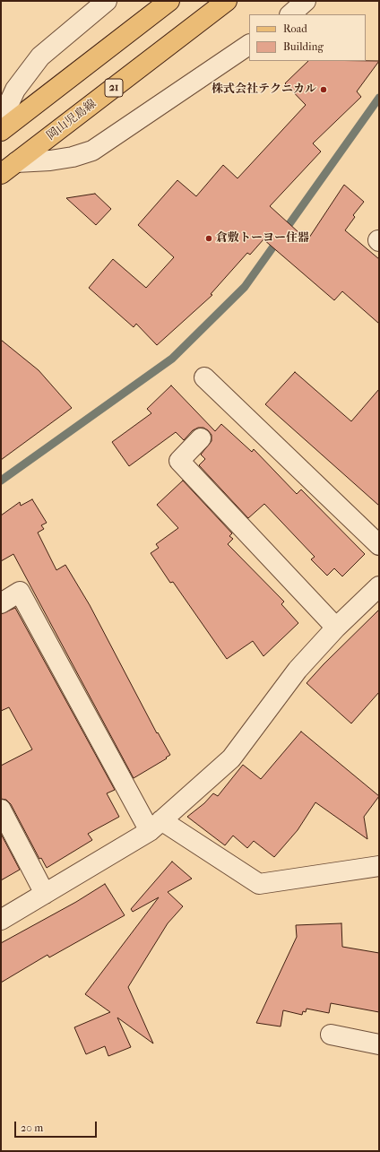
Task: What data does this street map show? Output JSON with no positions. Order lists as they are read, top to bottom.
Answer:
{
  "streets": {
    "main road": ["21", "岡山児島線"]
  },
  "places": ["株式会社テクニカル", "倉敷トーヨー住器"],
  "legend": ["Road", "Building"],
  "scale_bar": "20 m"
}
